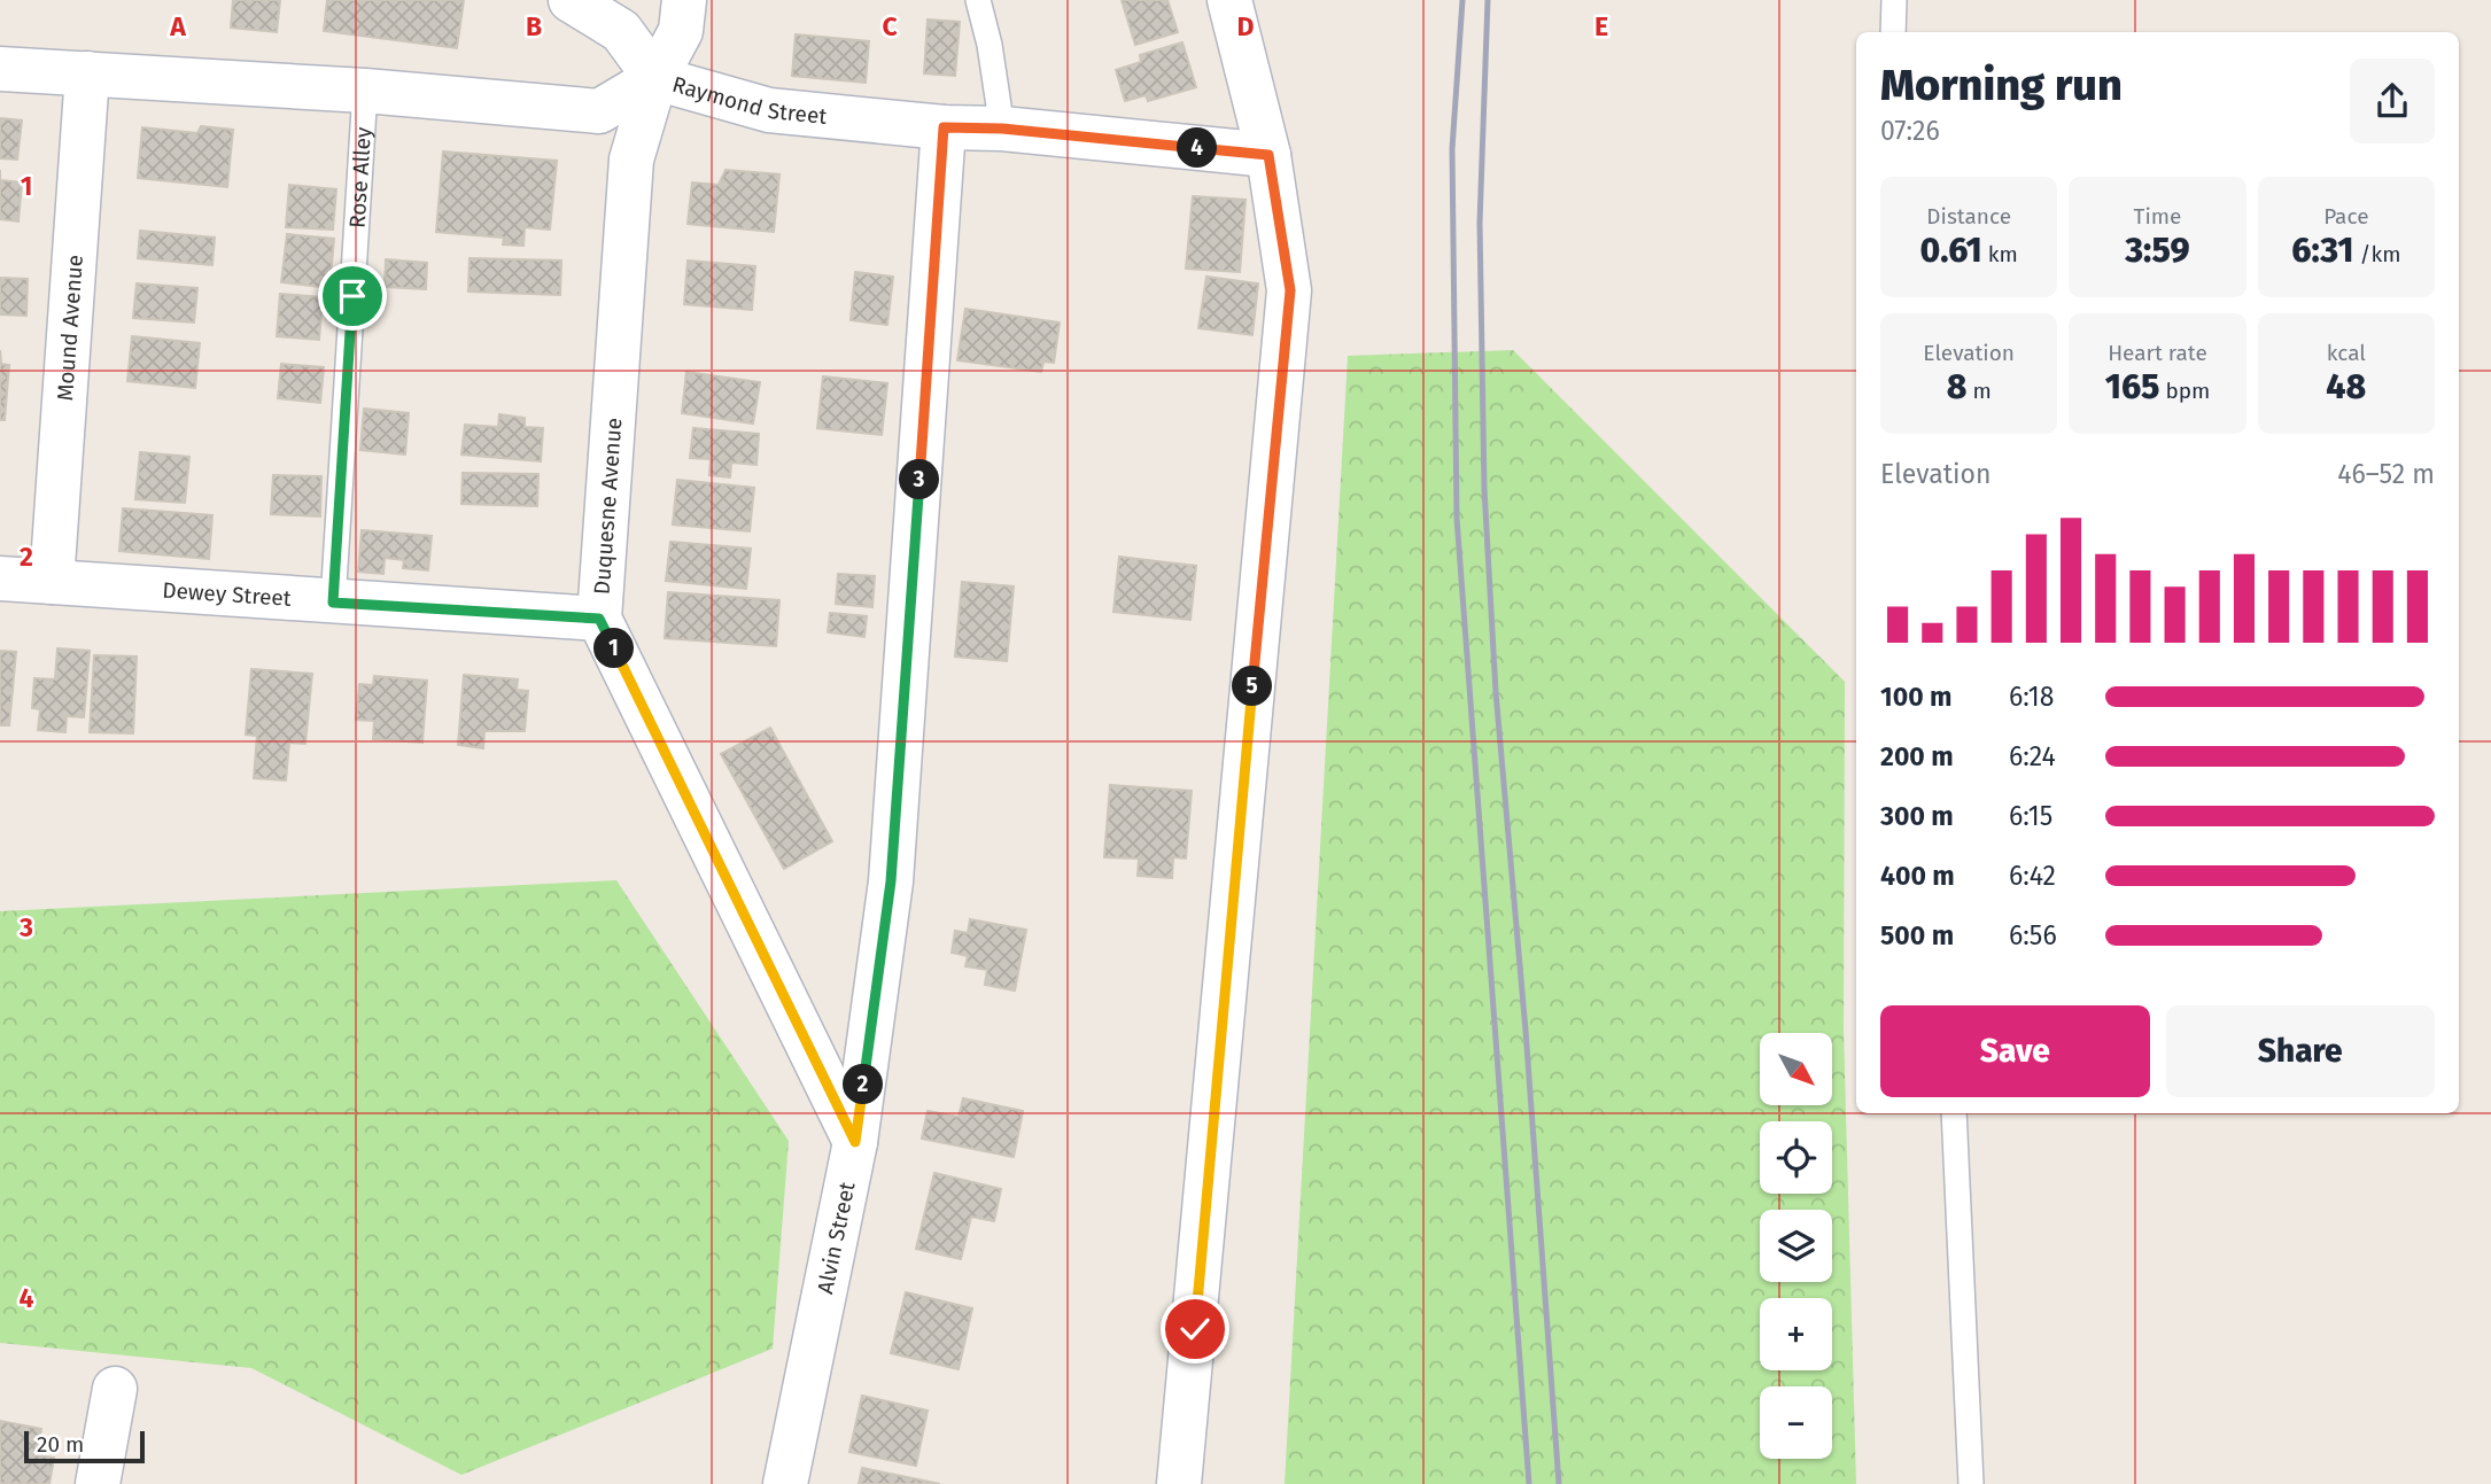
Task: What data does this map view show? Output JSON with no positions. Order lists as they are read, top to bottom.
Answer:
{
  "streets": {
    "street": [
      "Raymond Street",
      "Mound Avenue",
      "Duquesne Avenue",
      "Dewey Street",
      "Alvin Street"
    ],
    "lane": ["Rose Alley"]
  },
  "crossings": [
    ["Raymond Street", "Rose Alley"],
    ["Raymond Street", "Mound Avenue"],
    ["Raymond Street", "Duquesne Avenue"],
    ["Raymond Street", "Alvin Street"],
    ["Rose Alley", "Dewey Street"],
    ["Mound Avenue", "Dewey Street"],
    ["Duquesne Avenue", "Dewey Street"],
    ["Duquesne Avenue", "Alvin Street"]
  ],
  "scale_bar": "20 m",
  "north": "bottom right",
  "page": {
    "heading": ["Morning run", "07:26"],
    "pins": [
      "4",
      "3",
      "1",
      "5",
      "2"
    ],
    "stats": [
      ["Distance", "0.61 km"],
      ["Time", "3:59"],
      ["Pace", "6:31 /km"],
      ["Elevation", "8 m"],
      ["Heart rate", "165 bpm"],
      ["kcal", "48"]
    ],
    "chart": ["Elevation", "46–52 m"],
    "list": [
      {
        "name": "100 m",
        "note": "6:18"
      },
      {
        "name": "200 m",
        "note": "6:24"
      },
      {
        "name": "300 m",
        "note": "6:15"
      },
      {
        "name": "400 m",
        "note": "6:42"
      },
      {
        "name": "500 m",
        "note": "6:56"
      }
    ],
    "buttons": ["Save", "Share"],
    "map_buttons": ["+", "−"],
    "scale": "20 m"
  },
  "grid": {
    "columns": [
      "A",
      "B",
      "C",
      "D",
      "E"
    ],
    "rows": [
      "1",
      "2",
      "3",
      "4"
    ]
  }
}
